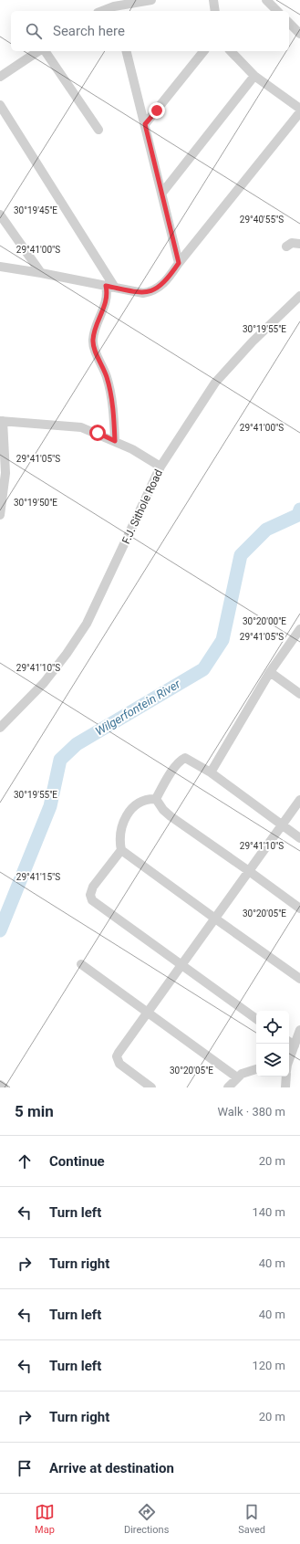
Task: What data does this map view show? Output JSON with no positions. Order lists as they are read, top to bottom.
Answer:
{
  "streets": {
    "street": ["F.J. Sithole Road"]
  },
  "water": ["Wilgerfontein River"],
  "page": {
    "search": "Search here",
    "heading": ["5 min", "Walk · 380 m"],
    "list": [
      ["Continue", "20 m"],
      ["Turn left", "140 m"],
      ["Turn right", "40 m"],
      ["Turn left", "40 m"],
      ["Turn left", "120 m"],
      ["Turn right", "20 m"],
      "Arrive at destination"
    ],
    "nav": ["Map", "Directions", "Saved"]
  },
  "coordinates": [
    "30°19'45\"E",
    "29°40'55\"S",
    "29°41'00\"S",
    "30°19'55\"E",
    "29°41'05\"S",
    "30°19'50\"E",
    "30°20'00\"E",
    "29°41'10\"S",
    "29°41'15\"S",
    "30°20'05\"E"
  ]
}
